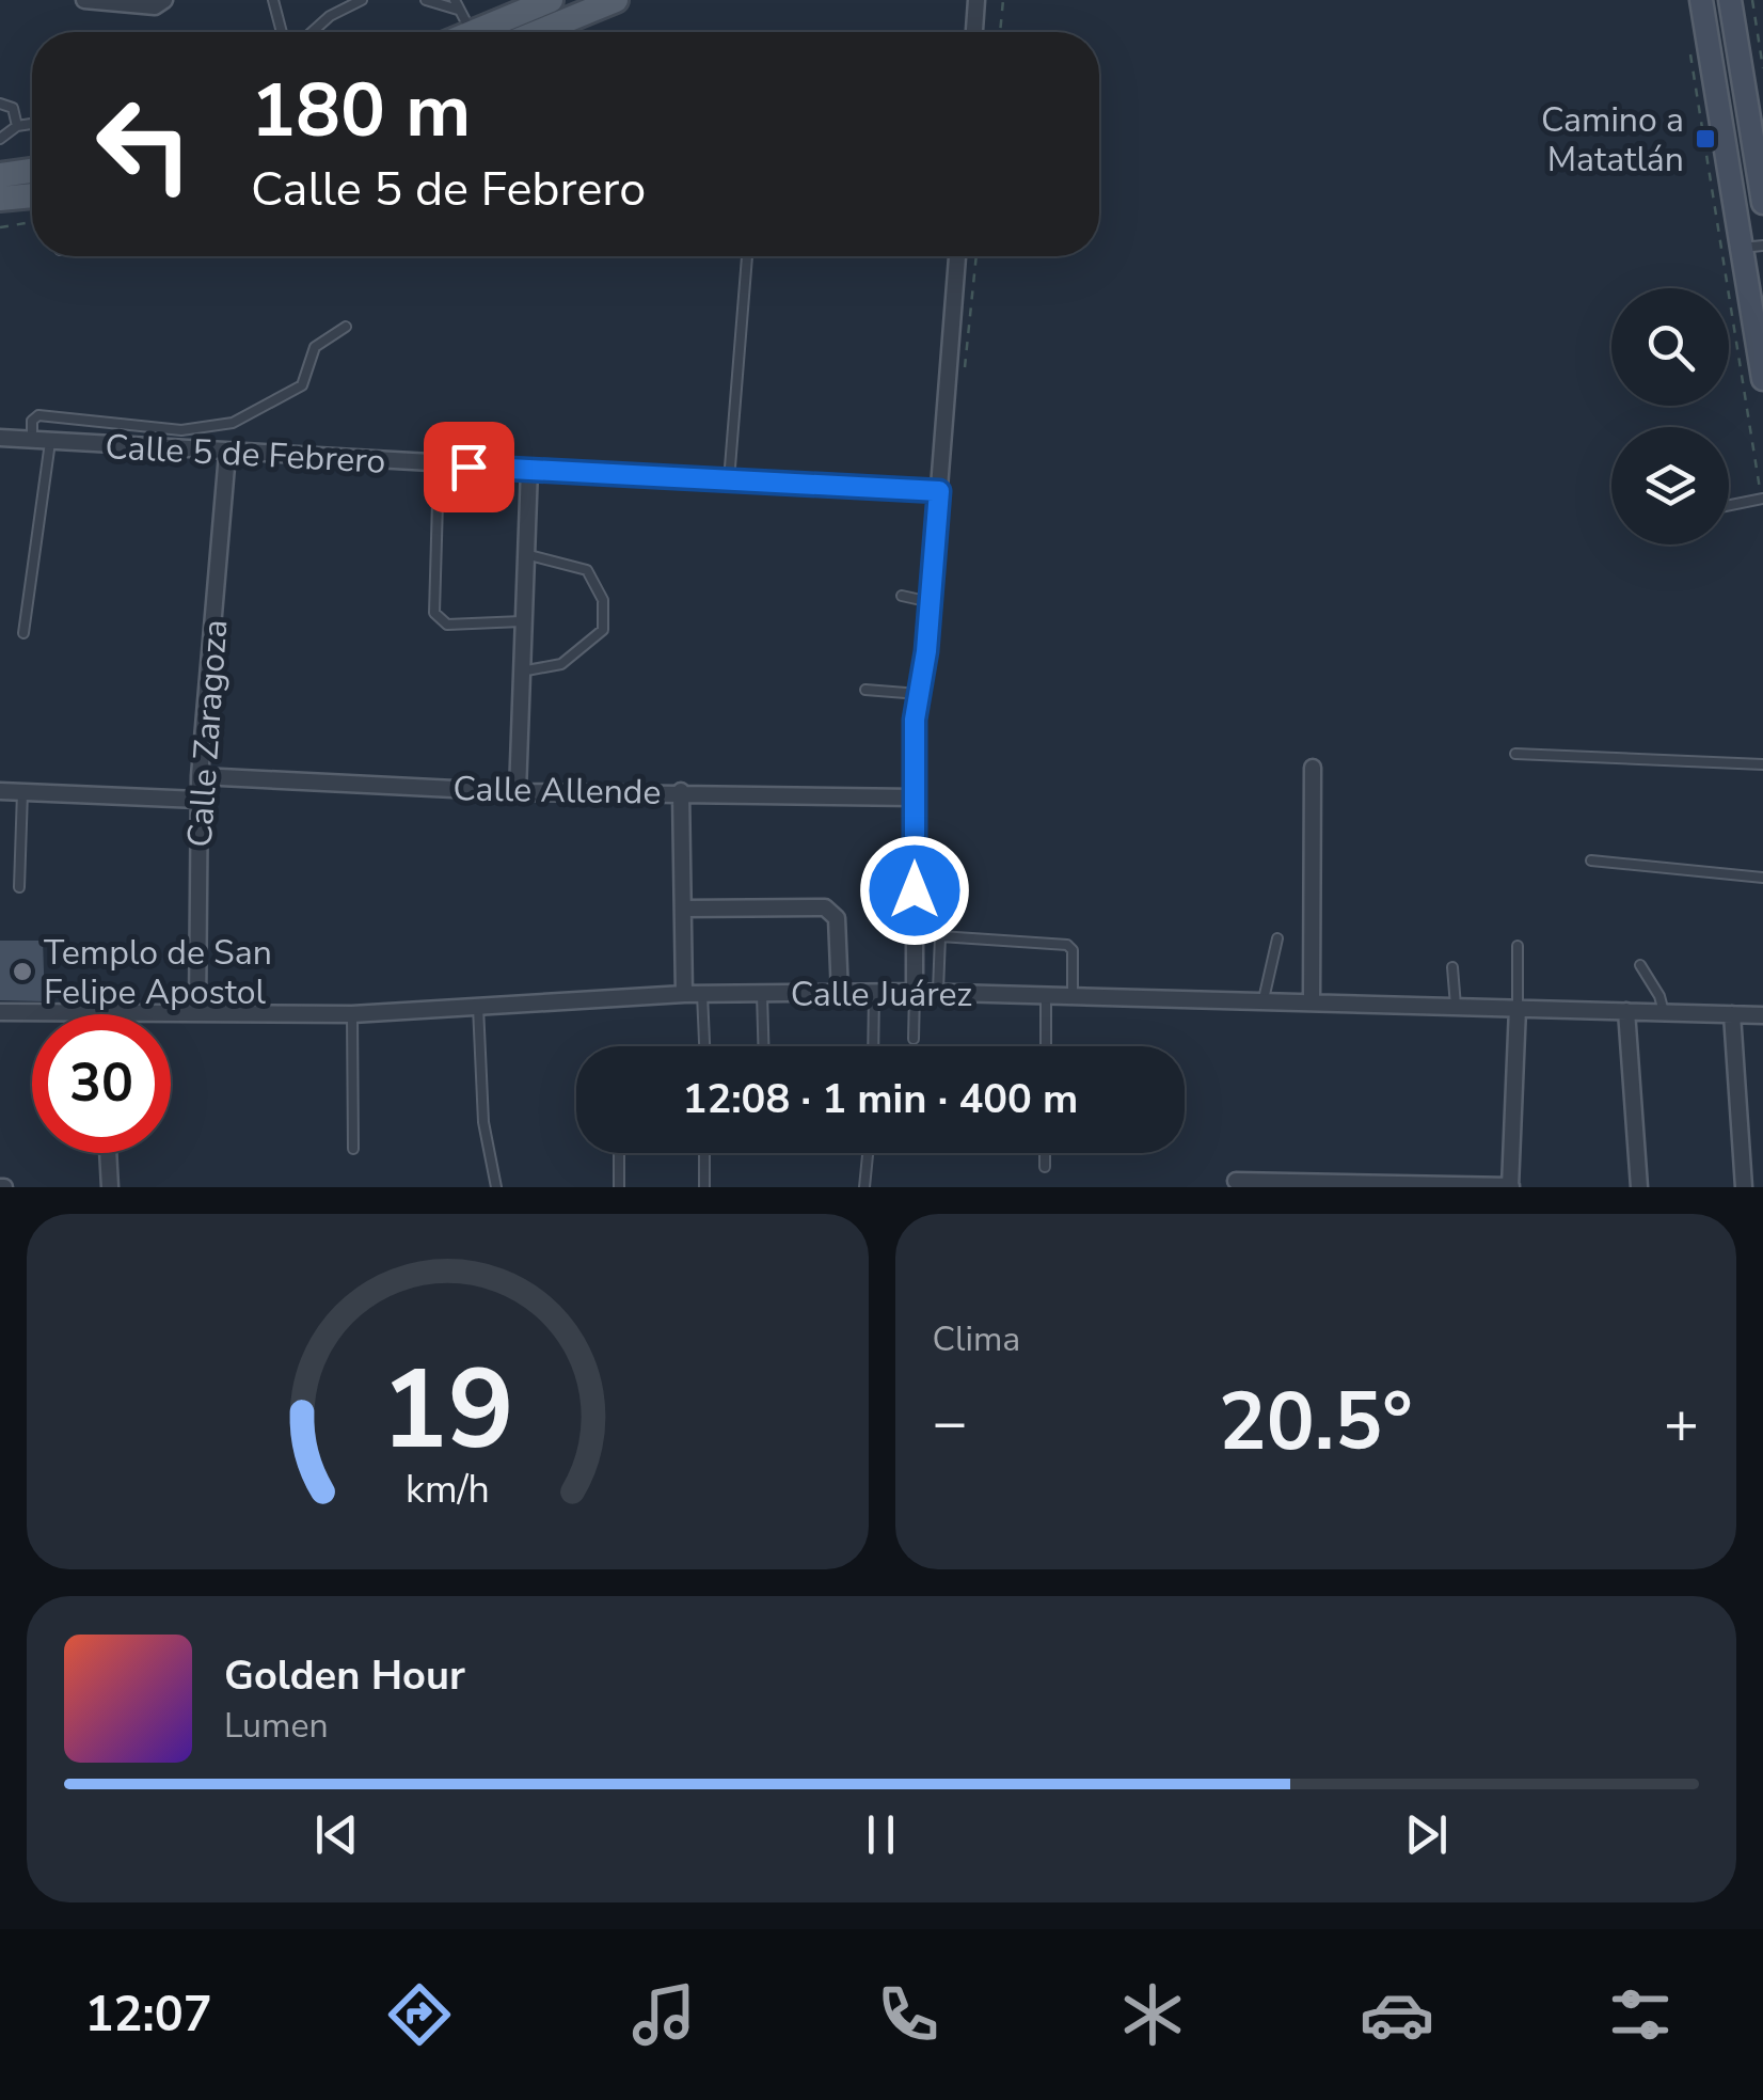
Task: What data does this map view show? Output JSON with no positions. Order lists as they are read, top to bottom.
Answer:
{
  "streets": {
    "street": [
      "Calle 5 de Febrero",
      "Calle Zaragoza",
      "Calle Allende",
      "Calle Juárez"
    ]
  },
  "crossings": [
    ["Calle 5 de Febrero", "Calle Zaragoza"],
    ["Calle Zaragoza", "Calle Allende"],
    ["Calle Zaragoza", "Calle Juárez"]
  ],
  "places": {
    "transit": ["Camino a Matatlán"],
    "other": ["Templo de San Felipe Apostol"]
  },
  "page": {
    "turn": ["180 m", "Calle 5 de Febrero"],
    "limit": "30",
    "trip": "12:08 · 1 min · 400 m",
    "tile": "Clima",
    "heat": ["−", "20.5°", "+"],
    "song": ["Golden Hour", "Lumen"],
    "tabs": "12:07",
    "gauge": ["19", "km/h"]
  }
}
